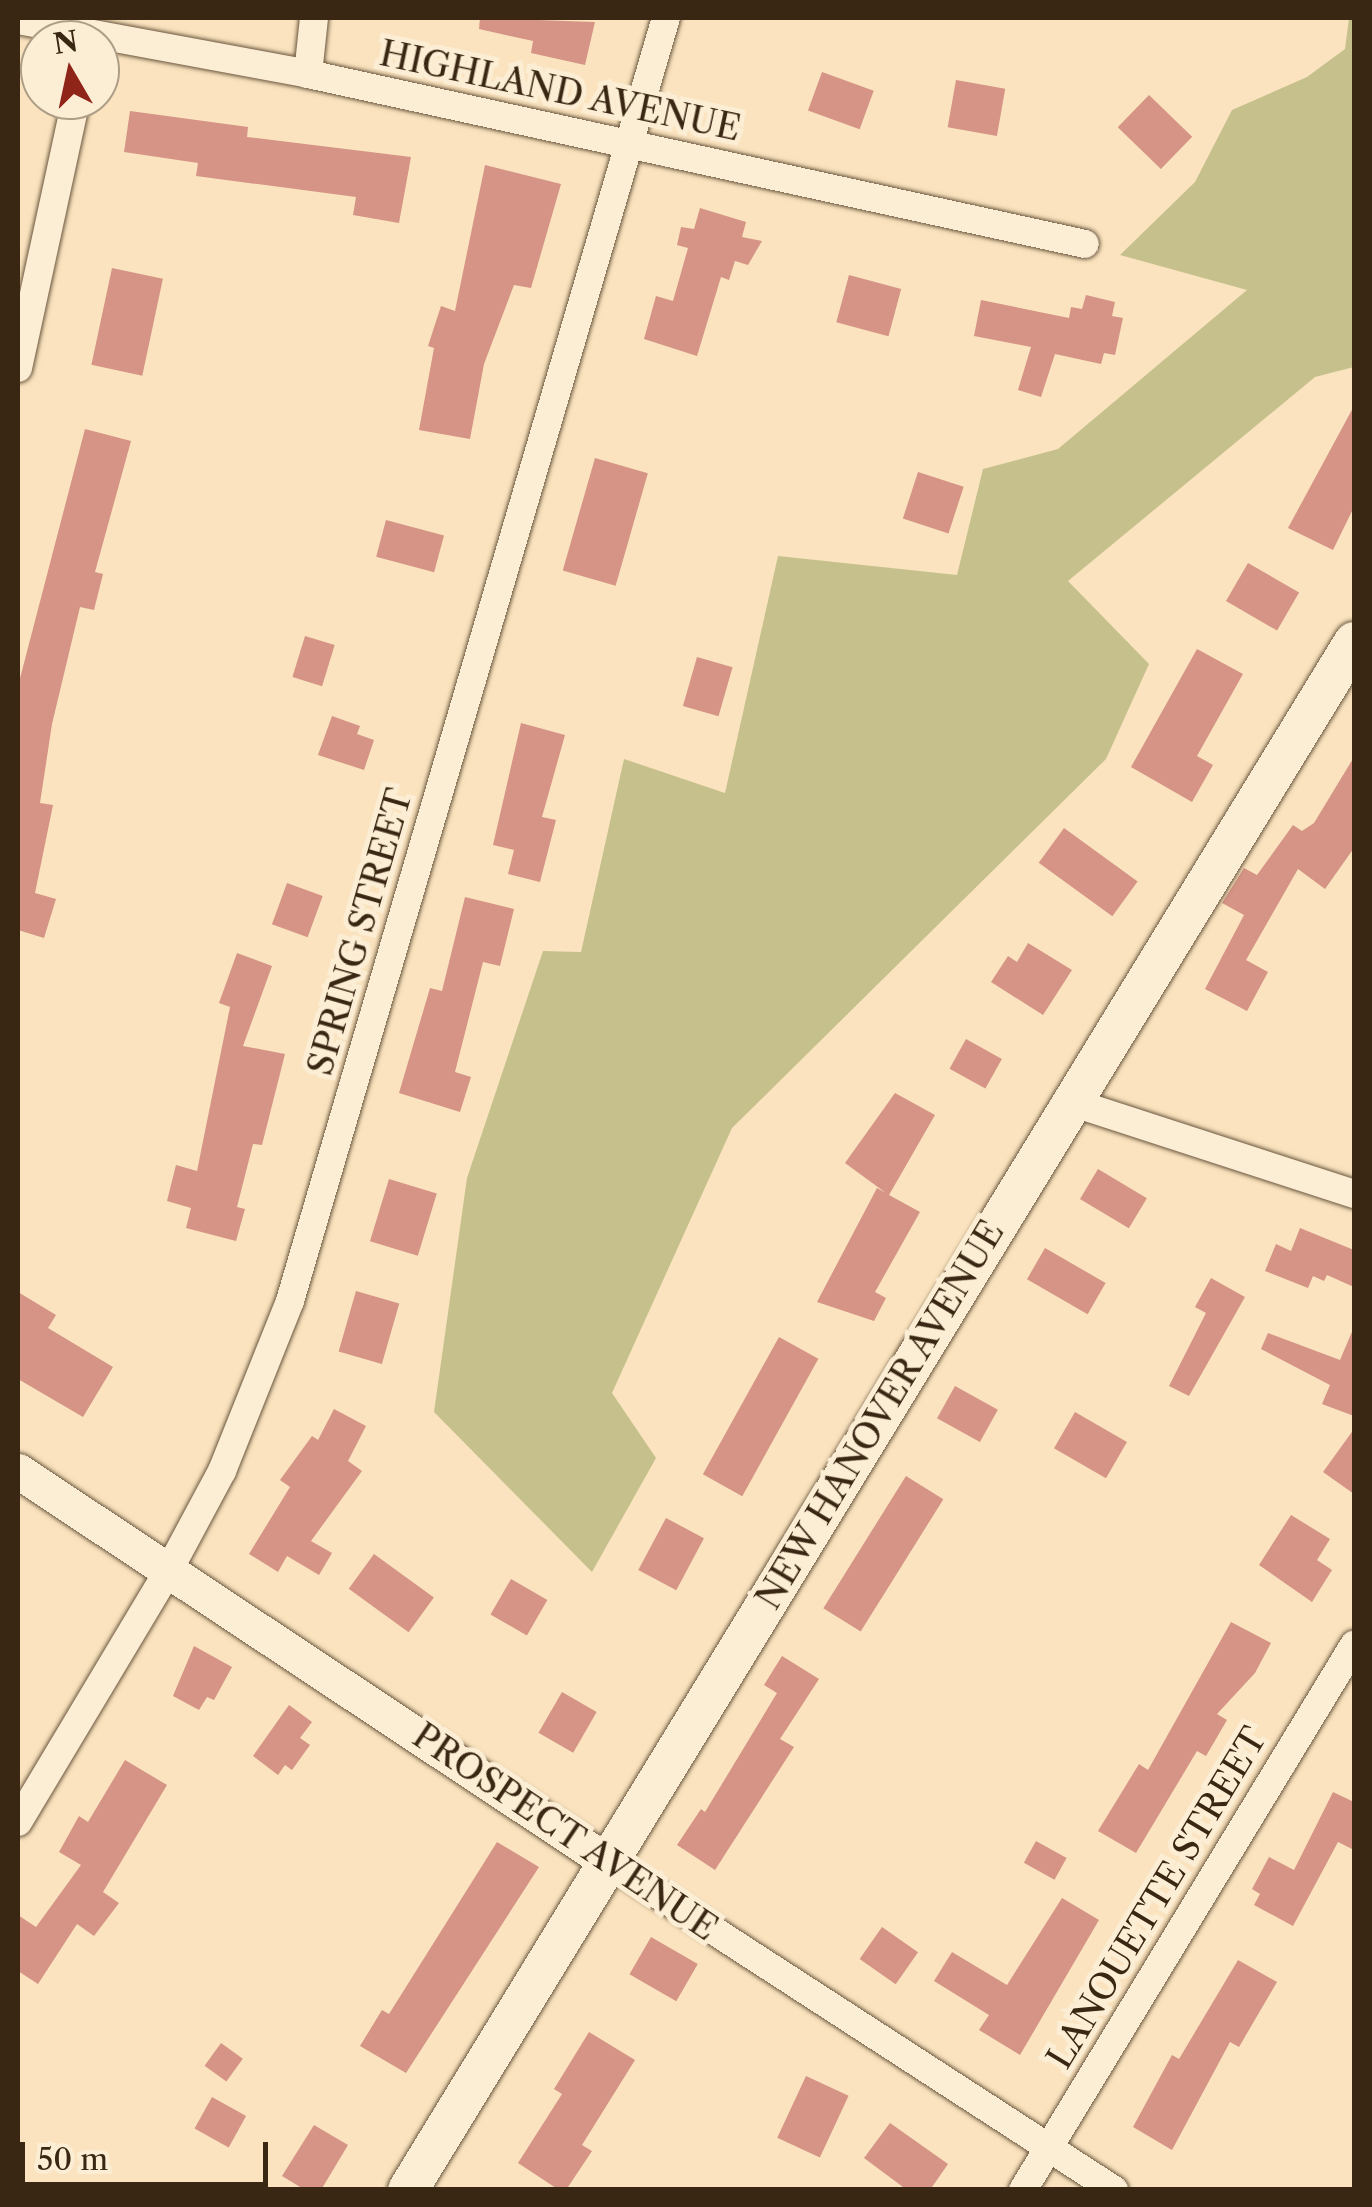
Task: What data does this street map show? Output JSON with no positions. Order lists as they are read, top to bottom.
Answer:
{
  "streets": {
    "main road": ["NEW HANOVER AVENUE"],
    "street": [
      "HIGHLAND AVENUE",
      "SPRING STREET",
      "PROSPECT AVENUE",
      "LANOUETTE STREET"
    ]
  },
  "crossings": [
    ["HIGHLAND AVENUE", "SPRING STREET"],
    ["SPRING STREET", "PROSPECT AVENUE"],
    ["NEW HANOVER AVENUE", "PROSPECT AVENUE"],
    ["PROSPECT AVENUE", "LANOUETTE STREET"]
  ],
  "scale_bar": "50 m",
  "north": "top"
}
